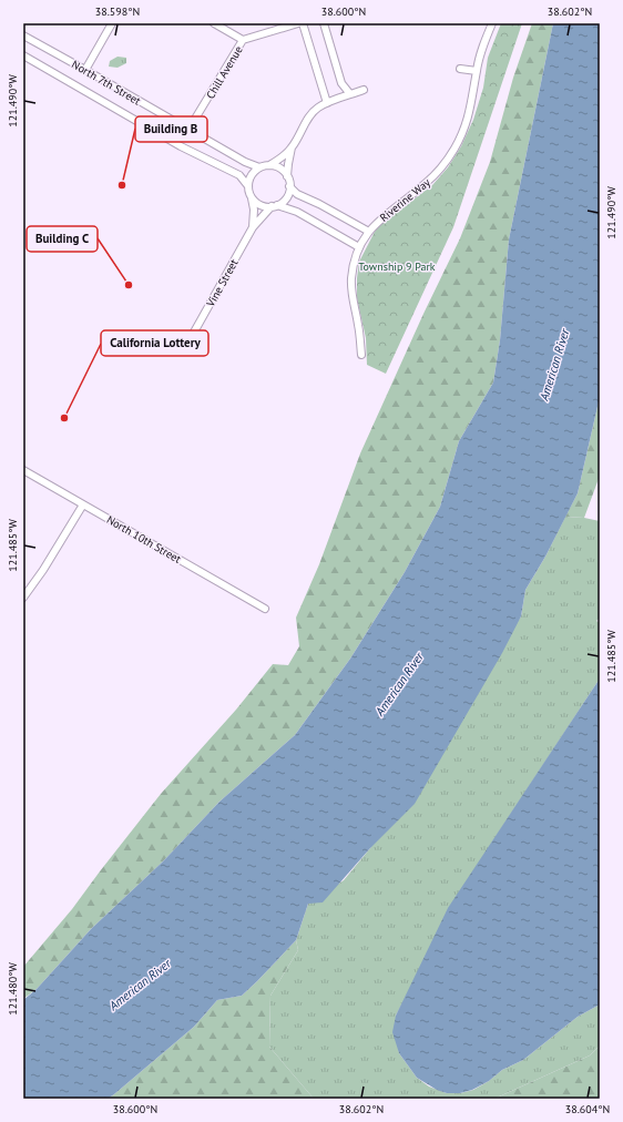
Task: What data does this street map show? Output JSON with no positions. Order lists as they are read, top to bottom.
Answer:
{
  "streets": {
    "street": [
      "Chill Avenue",
      "North 7th Street",
      "Riverine Way",
      "Vine Street",
      "North 10th Street"
    ]
  },
  "crossings": [
    ["Chill Avenue", "North 7th Street"],
    ["North 7th Street", "Vine Street"]
  ],
  "water": ["American River"],
  "parks": ["Township 9 Park"],
  "places": ["Building B", "Building C", "California Lottery"],
  "coordinates": [
    "38.598°N",
    "38.600°N",
    "38.602°N",
    "121.490°W",
    "121.485°W",
    "121.480°W",
    "38.604°N"
  ]
}
